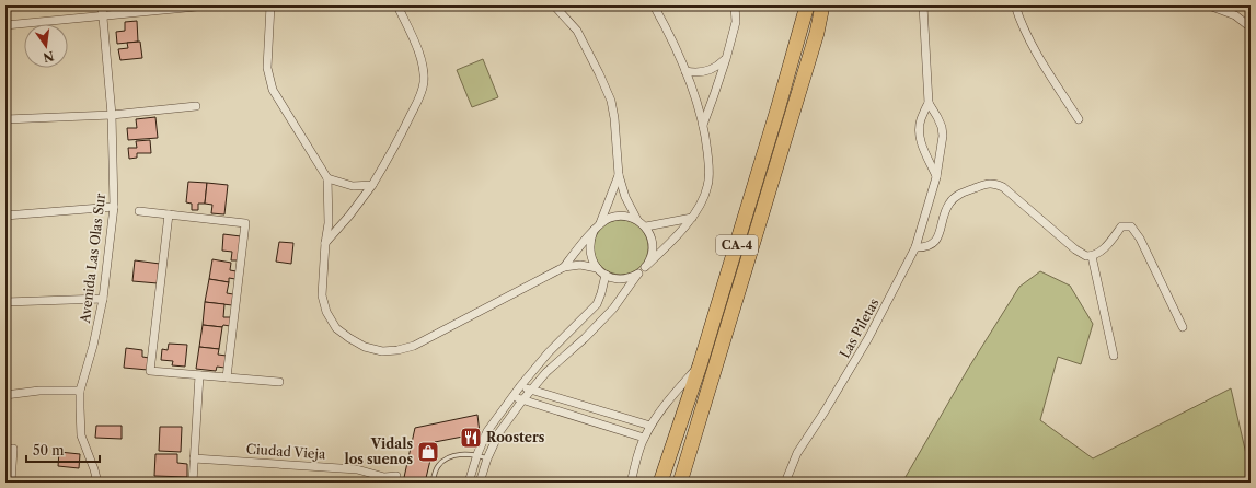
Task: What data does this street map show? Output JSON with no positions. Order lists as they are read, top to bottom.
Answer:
{
  "streets": {
    "highway": ["CA-4"],
    "street": ["Avenida Las Olas Sur", "Las Piletas", "Ciudad Vieja"]
  },
  "places": {
    "restaurant": ["Roosters"],
    "shop": ["Vidals los suenos"]
  },
  "scale_bar": "50 m",
  "north": "bottom"
}
